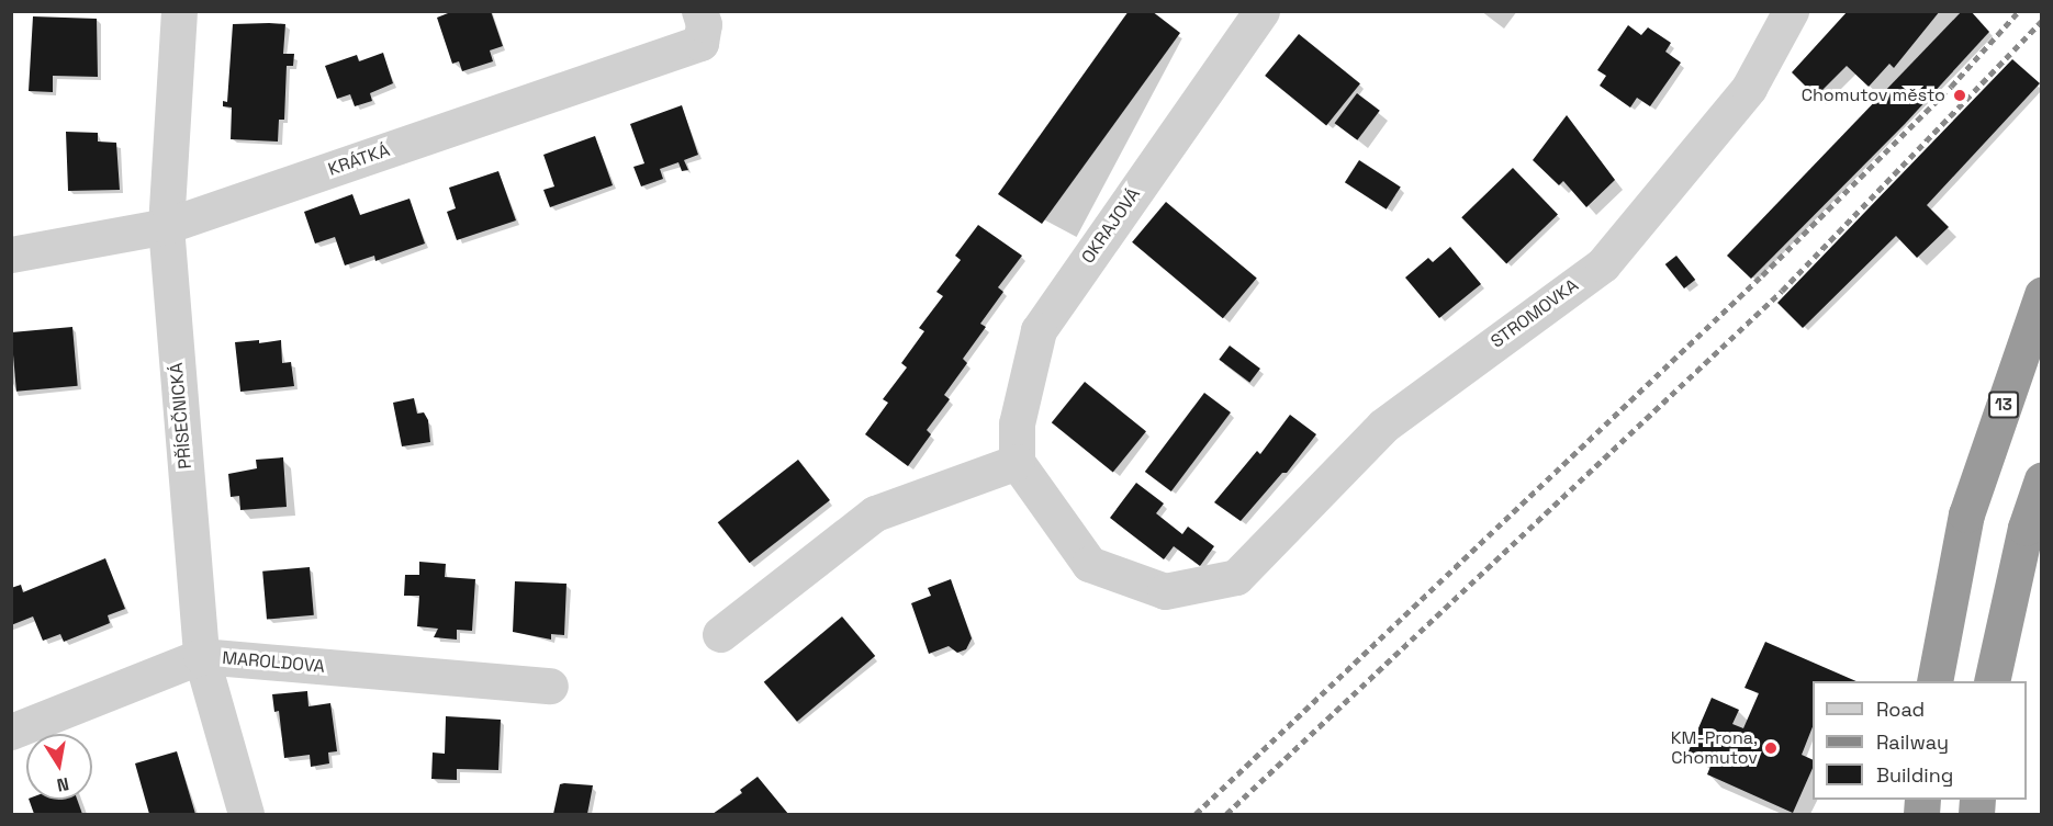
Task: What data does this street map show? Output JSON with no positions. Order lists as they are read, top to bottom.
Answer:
{
  "streets": {
    "highway": ["13"],
    "street": [
      "KRÁTKÁ",
      "OKRAJOVÁ",
      "STROMOVKA",
      "PŘÍSEČNICKÁ",
      "MAROLDOVA"
    ]
  },
  "crossings": [
    ["KRÁTKÁ", "PŘÍSEČNICKÁ"],
    ["OKRAJOVÁ", "STROMOVKA"],
    ["PŘÍSEČNICKÁ", "MAROLDOVA"]
  ],
  "places": ["Chomutov město", "KM-Prona, Chomutov"],
  "legend": ["Road", "Railway", "Building"],
  "north": "bottom"
}
